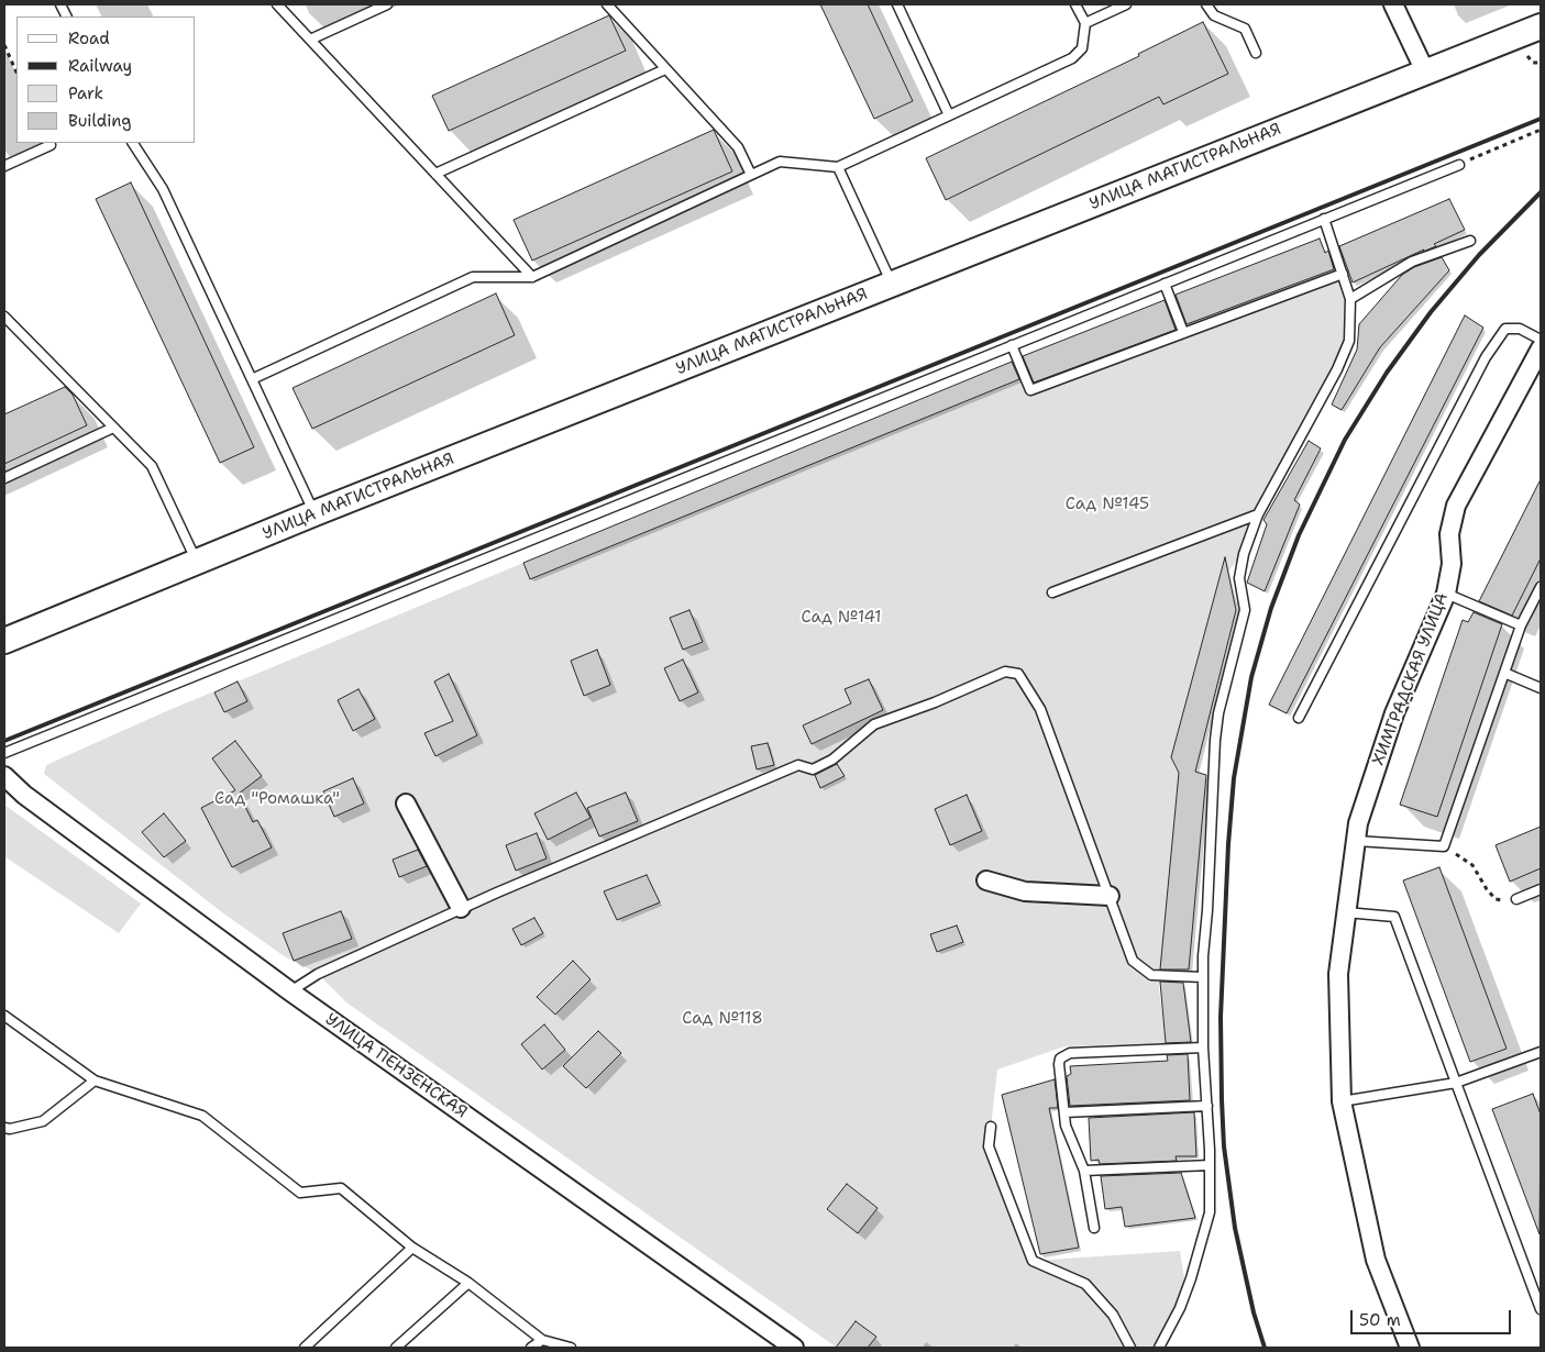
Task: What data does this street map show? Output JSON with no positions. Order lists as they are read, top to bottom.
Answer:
{
  "streets": {
    "main road": ["УЛИЦА МАГИСТРАЛЬНАЯ"],
    "street": ["ХИМГРАДСКАЯ УЛИЦА", "УЛИЦА ПЕНЗЕНСКАЯ"]
  },
  "parks": [
    "Сад №145",
    "Сад №141",
    "Сад \"Ромашка\"",
    "Сад №118"
  ],
  "legend": [
    "Road",
    "Railway",
    "Park",
    "Building"
  ],
  "scale_bar": "50 m"
}
